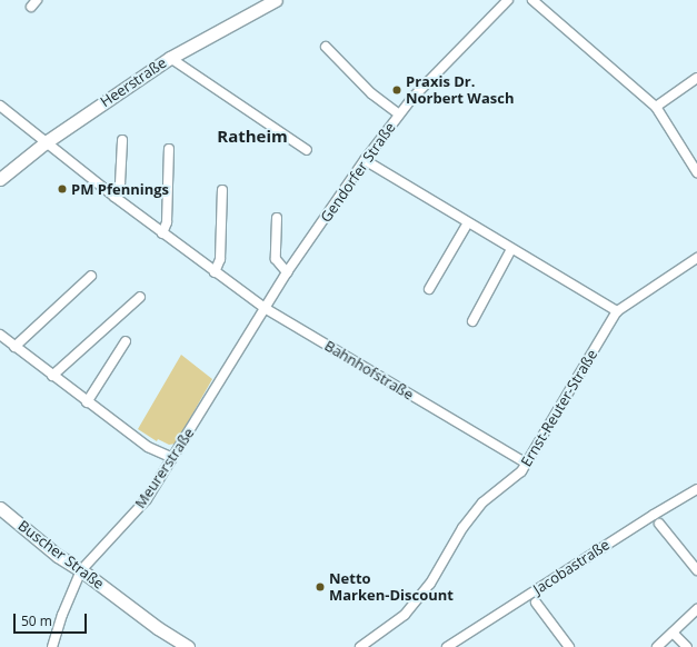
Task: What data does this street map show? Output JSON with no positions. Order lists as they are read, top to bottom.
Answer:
{
  "streets": {
    "main road": ["Heerstraße", "Buscher Straße"],
    "street": [
      "Gendorfer Straße",
      "Bahnhofstraße",
      "Ernst-Reuter-Straße",
      "Meurerstraße",
      "Jacobastraße"
    ]
  },
  "crossings": [
    ["Heerstraße", "Bahnhofstraße"],
    ["Gendorfer Straße", "Bahnhofstraße"],
    ["Gendorfer Straße", "Meurerstraße"],
    ["Bahnhofstraße", "Ernst-Reuter-Straße"],
    ["Bahnhofstraße", "Meurerstraße"],
    ["Meurerstraße", "Buscher Straße"]
  ],
  "districts": ["Ratheim"],
  "places": ["Praxis Dr. Norbert Wasch", "PM Pfennings", "Netto Marken-Discount"],
  "scale_bar": "50 m"
}
